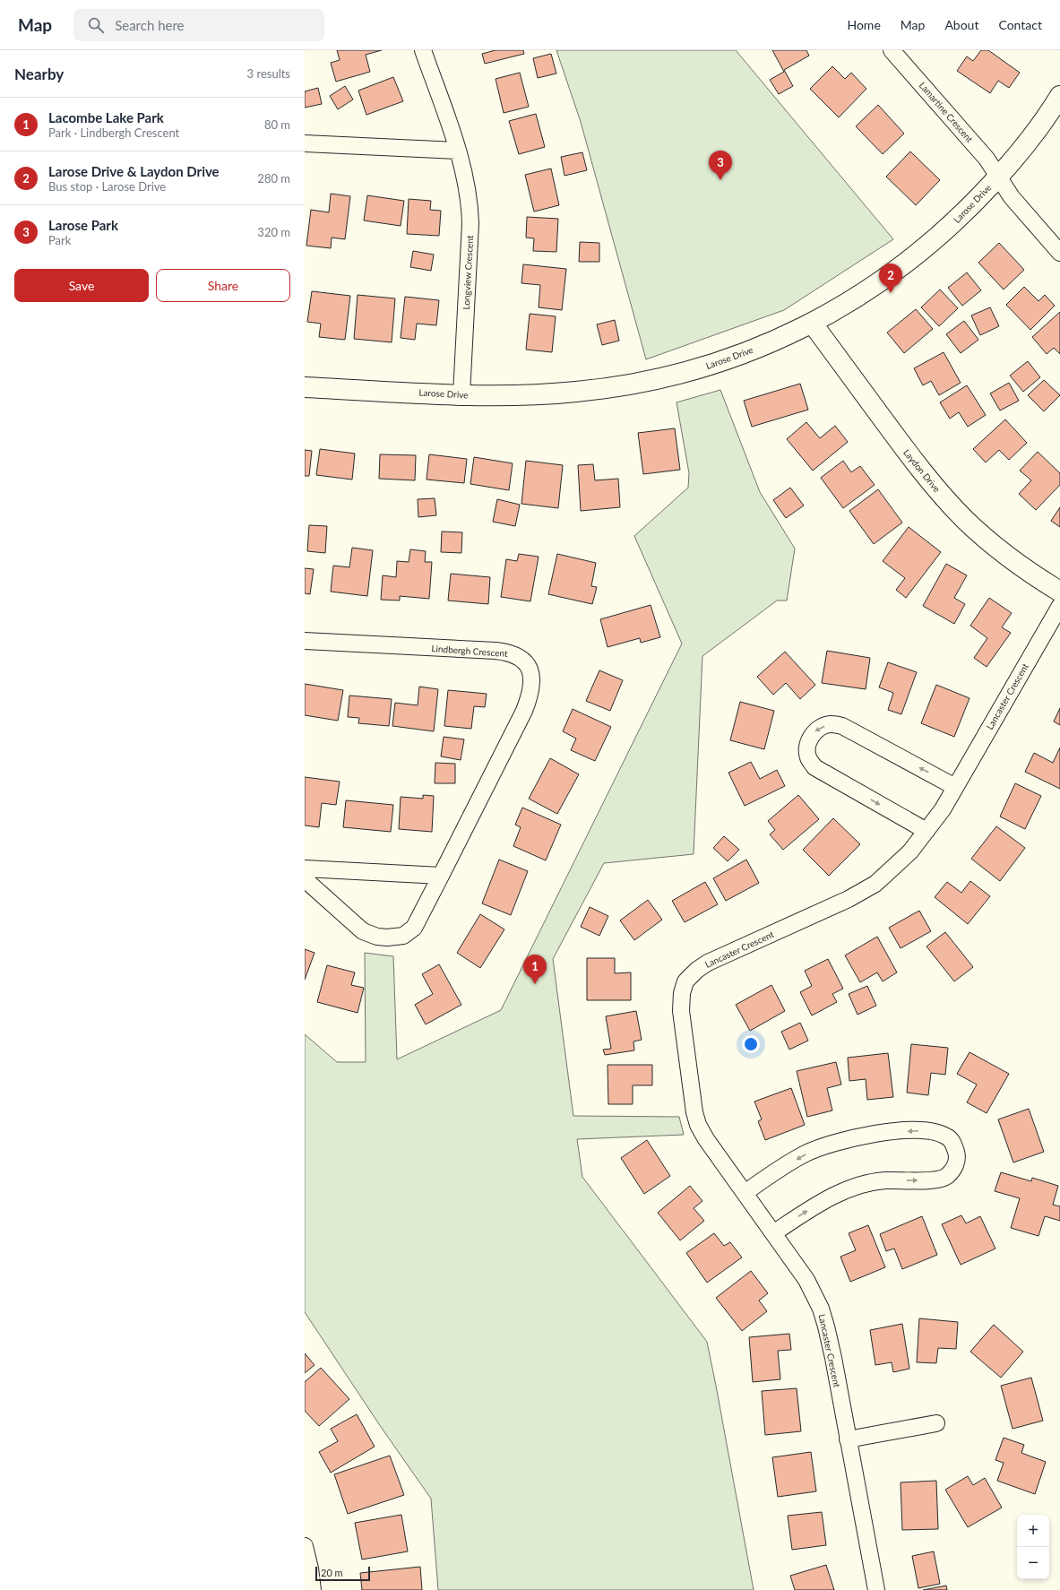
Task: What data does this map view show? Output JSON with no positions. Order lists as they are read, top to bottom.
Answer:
{
  "streets": {
    "street": [
      "Lamartine Crescent",
      "Larose Drive",
      "Longview Crescent",
      "Laydon Drive",
      "Lindbergh Crescent",
      "Lancaster Crescent"
    ]
  },
  "crossings": [
    ["Lamartine Crescent", "Larose Drive"],
    ["Larose Drive", "Longview Crescent"],
    ["Larose Drive", "Laydon Drive"]
  ],
  "scale_bar": "20 m",
  "page": {
    "header": "Map",
    "search": "Search here",
    "nav": [
      "Home",
      "Map",
      "About",
      "Contact"
    ],
    "heading": ["Nearby", "3 results"],
    "list": [
      {
        "mark": "1",
        "name": "Lacombe Lake Park",
        "note": "Park · Lindbergh Crescent",
        "value": "80 m"
      },
      {
        "mark": "2",
        "name": "Larose Drive & Laydon Drive",
        "note": "Bus stop · Larose Drive",
        "value": "280 m"
      },
      {
        "mark": "3",
        "name": "Larose Park",
        "note": "Park",
        "value": "320 m"
      }
    ],
    "pins": ["3", "2", "1"],
    "buttons": ["Save", "Share"],
    "map_buttons": ["+", "−"],
    "scale": "20 m"
  }
}
